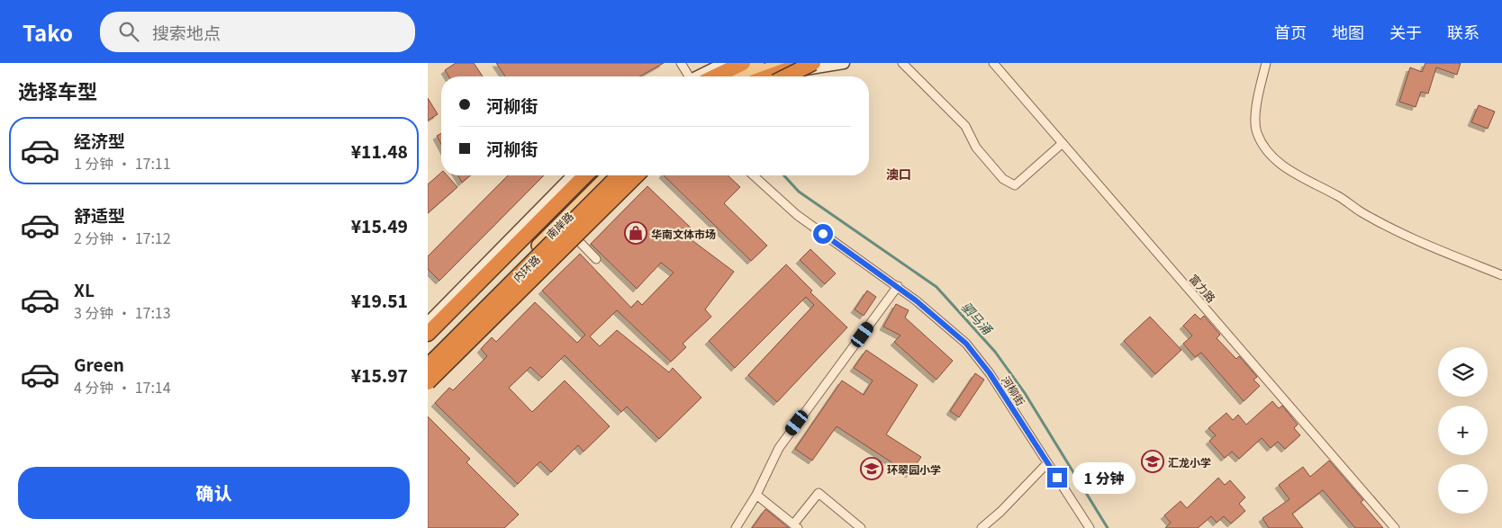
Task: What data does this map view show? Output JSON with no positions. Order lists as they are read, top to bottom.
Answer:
{
  "streets": {
    "highway": ["内环路"],
    "main road": ["南岸路"],
    "street": ["富力路", "河柳街"]
  },
  "districts": ["澳口"],
  "water": ["驷马涌"],
  "places": {
    "shop": ["华南文体市场"],
    "school or university": ["汇龙小学", "环翠园小学"]
  },
  "page": {
    "header": "Tako",
    "search": "搜索地点",
    "nav": [
      "首页",
      "地图",
      "关于",
      "联系"
    ],
    "heading": "选择车型",
    "banner": ["河柳街", "河柳街"],
    "list": [
      {
        "name": "经济型",
        "note": "1 分钟 · 17:11",
        "value": "¥11.48"
      },
      {
        "name": "舒适型",
        "note": "2 分钟 · 17:12",
        "value": "¥15.49"
      },
      {
        "name": "XL",
        "note": "3 分钟 · 17:13",
        "value": "¥19.51"
      },
      {
        "name": "Green",
        "note": "4 分钟 · 17:14",
        "value": "¥15.97"
      }
    ],
    "map_buttons": ["+", "−"],
    "buttons": "确认",
    "bubble": "1 分钟"
  }
}
